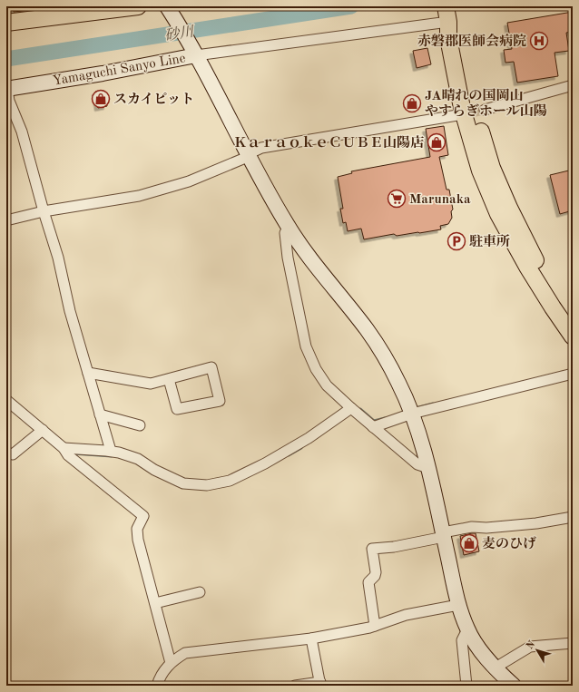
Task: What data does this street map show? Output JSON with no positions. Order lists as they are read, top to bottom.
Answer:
{
  "streets": {
    "street": ["Yamaguchi Sanyo Line"]
  },
  "water": ["砂川"],
  "places": {
    "hospital": ["赤磐郡医師会病院"],
    "shop": [
      "スカイピット",
      "JA晴れの国岡山 やすらぎホール山陽",
      "ＫａｒａｏｋｅＣＵＢＥ山陽店",
      "麦のひげ"
    ],
    "supermarket": ["Marunaka"],
    "parking": ["駐車所"]
  },
  "north": "top left"
}
